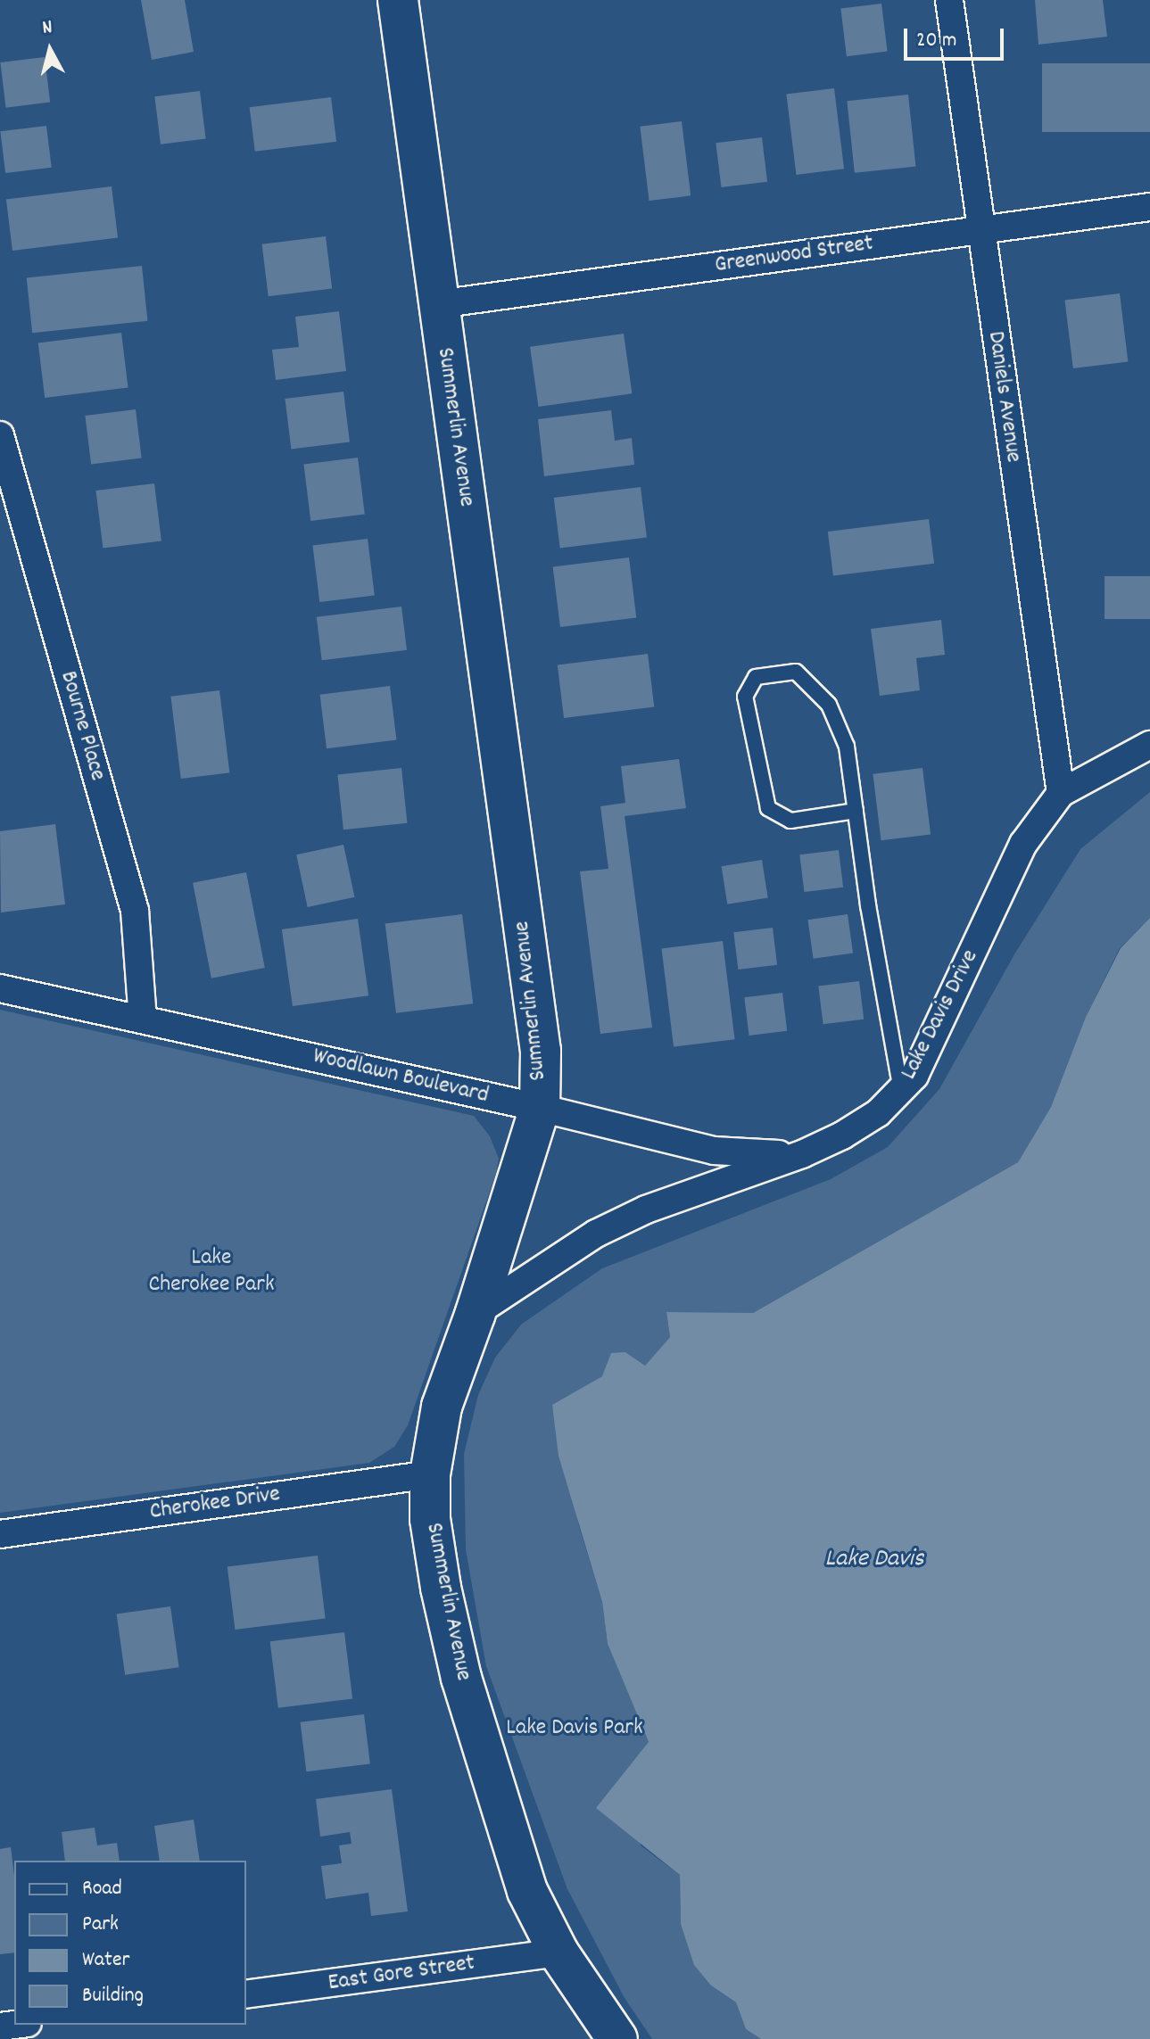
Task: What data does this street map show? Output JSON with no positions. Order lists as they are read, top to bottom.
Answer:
{
  "streets": {
    "street": [
      "Greenwood Street",
      "Daniels Avenue",
      "Summerlin Avenue",
      "Bourne Place",
      "Lake Davis Drive",
      "Woodlawn Boulevard",
      "Cherokee Drive",
      "East Gore Street"
    ]
  },
  "crossings": [
    ["Greenwood Street", "Daniels Avenue"],
    ["Greenwood Street", "Summerlin Avenue"],
    ["Daniels Avenue", "Lake Davis Drive"],
    ["Summerlin Avenue", "Lake Davis Drive"],
    ["Summerlin Avenue", "Woodlawn Boulevard"],
    ["Summerlin Avenue", "Cherokee Drive"],
    ["Summerlin Avenue", "East Gore Street"],
    ["Bourne Place", "Woodlawn Boulevard"],
    ["Lake Davis Drive", "Woodlawn Boulevard"]
  ],
  "water": ["Lake Davis"],
  "parks": ["Lake Cherokee Park", "Lake Davis Park"],
  "legend": [
    "Road",
    "Park",
    "Water",
    "Building"
  ],
  "scale_bar": "20 m",
  "north": "top"
}
